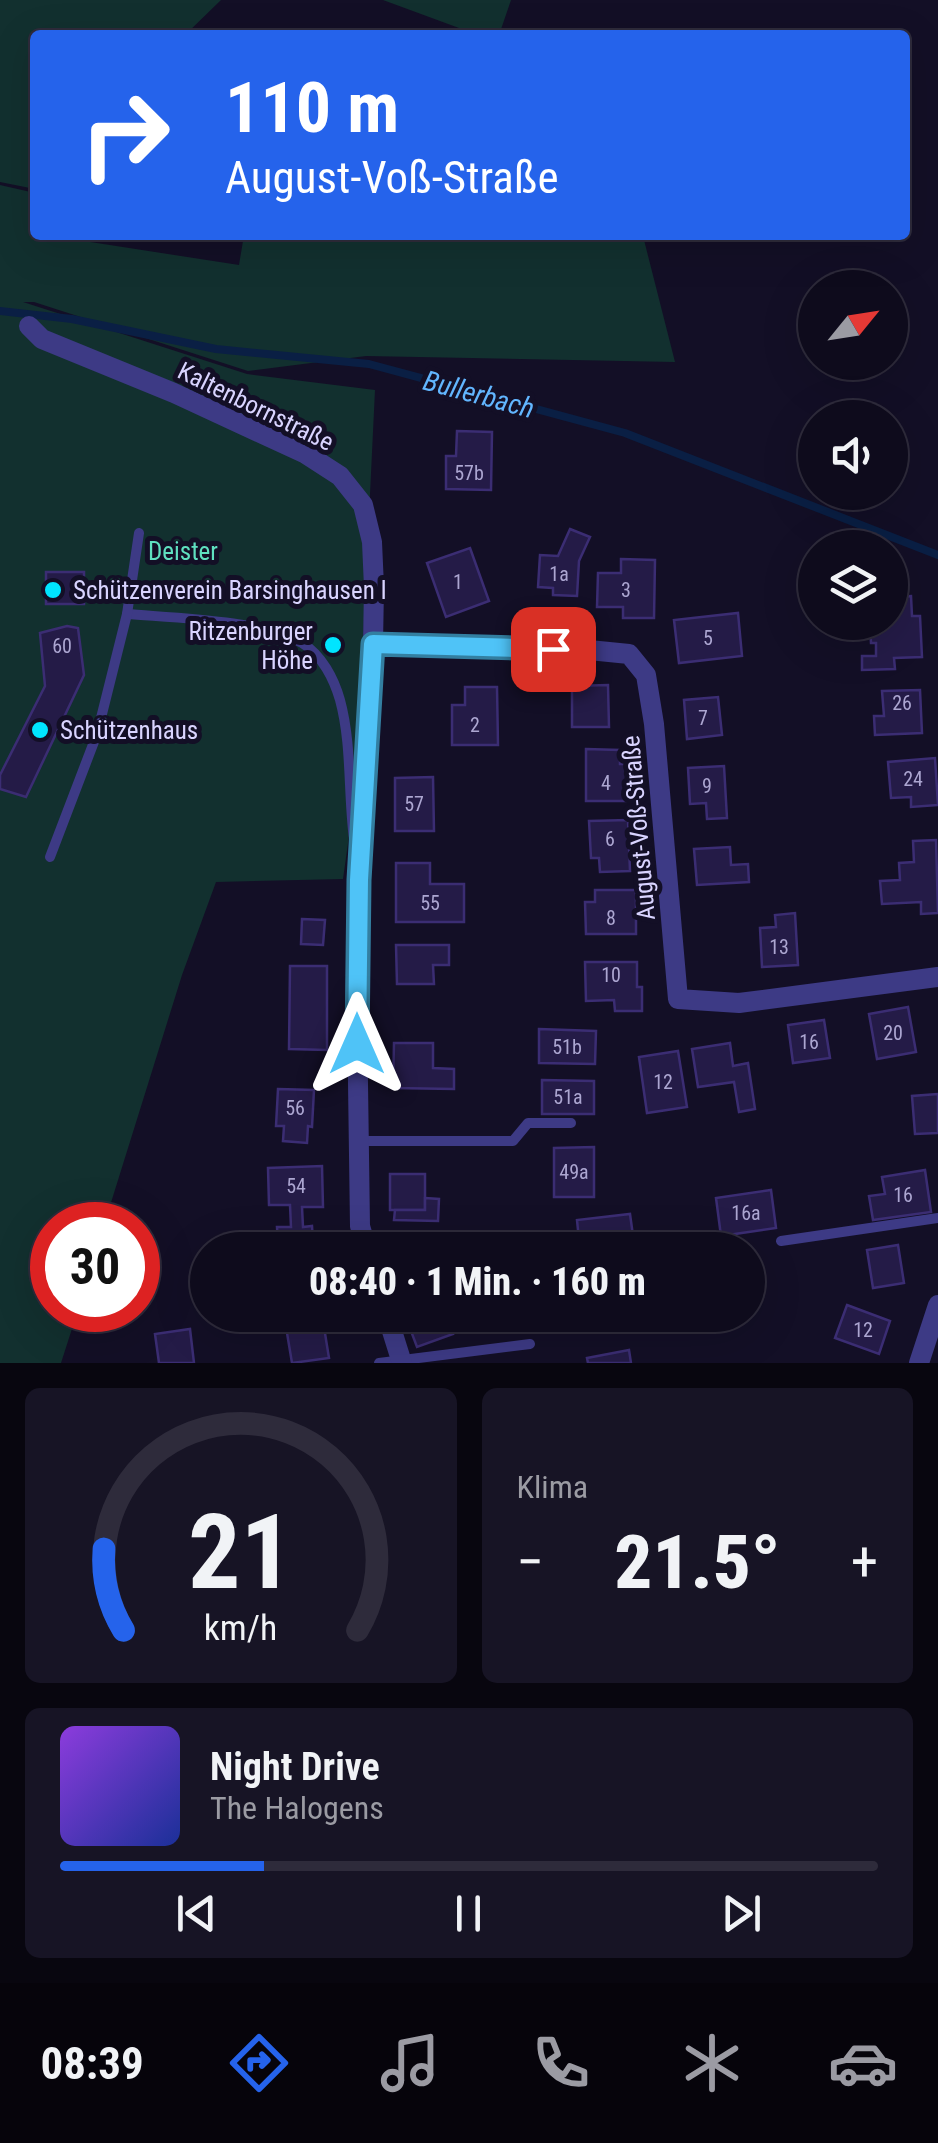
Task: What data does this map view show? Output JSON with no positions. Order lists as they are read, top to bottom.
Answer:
{
  "streets": {
    "street": ["Kaltenbornstraße", "August-Voß-Straße"]
  },
  "crossings": [
    ["Kaltenbornstraße", "August-Voß-Straße"]
  ],
  "water": ["Bullerbach"],
  "parks": ["Deister"],
  "places": ["Schützenverein Barsinghausen I", "Ritzenburger Höhe", "Schützenhaus"],
  "house_numbers": [
    "57b",
    "1a",
    "1",
    "3",
    "5",
    "60",
    "26",
    "7",
    "2",
    "24",
    "4",
    "9",
    "57",
    "6",
    "55",
    "8",
    "13",
    "10",
    "20",
    "16",
    "51b",
    "12",
    "51a",
    "56",
    "49a",
    "54",
    "16",
    "16a",
    "12"
  ],
  "north": "top right",
  "page": {
    "turn": ["110 m", "August-Voß-Straße"],
    "limit": "30",
    "trip": "08:40 · 1 Min. · 160 m",
    "tile": "Klima",
    "heat": ["−", "21.5°", "+"],
    "song": ["Night Drive", "The Halogens"],
    "tabs": "08:39",
    "gauge": ["21", "km/h"]
  }
}
